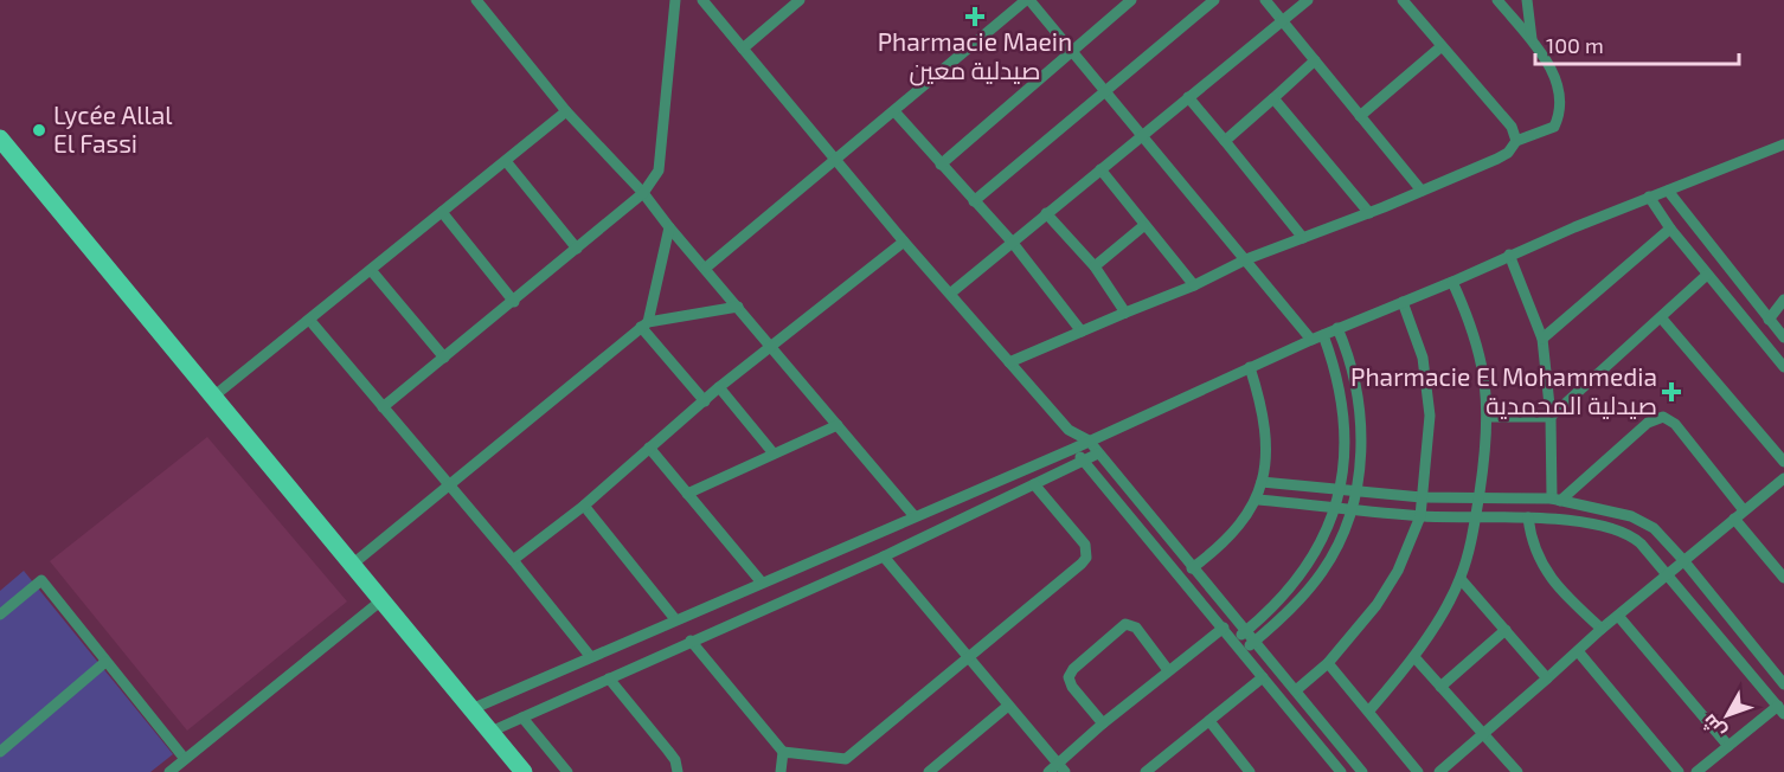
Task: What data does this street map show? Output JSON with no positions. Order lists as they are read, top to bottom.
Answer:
{
  "places": {
    "health": ["Pharmacie Maein صيدلية معين", "Pharmacie El Mohammedia صيدلية المحمدية"],
    "other": ["Lycée Allal El Fassi"]
  },
  "scale_bar": "100 m",
  "north": "bottom left"
}
